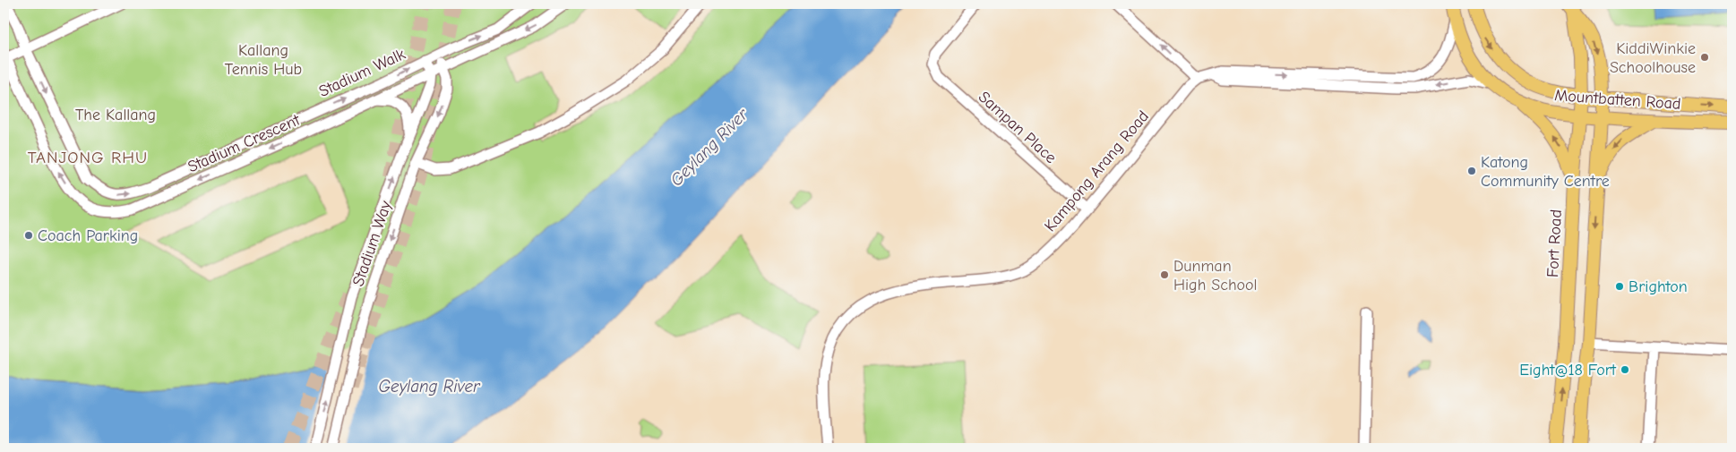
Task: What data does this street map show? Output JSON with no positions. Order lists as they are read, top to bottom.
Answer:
{
  "streets": {
    "main road": ["Mountbatten Road", "Fort Road"],
    "street": [
      "Stadium Walk",
      "Sampan Place",
      "Stadium Crescent",
      "Kampong Arang Road",
      "Stadium Way"
    ]
  },
  "crossings": [
    ["Stadium Walk", "Stadium Way"],
    ["Mountbatten Road", "Fort Road"],
    ["Sampan Place", "Kampong Arang Road"],
    ["Stadium Crescent", "Stadium Way"]
  ],
  "districts": ["TANJONG RHU"],
  "water": ["Geylang River"],
  "parks": ["Kallang Tennis Hub", "The Kallang"],
  "places": [
    "KiddiWinkie Schoolhouse",
    "Katong Community Centre",
    "Coach Parking",
    "Dunman High School",
    "Brighton",
    "Eight@18 Fort"
  ]
}
